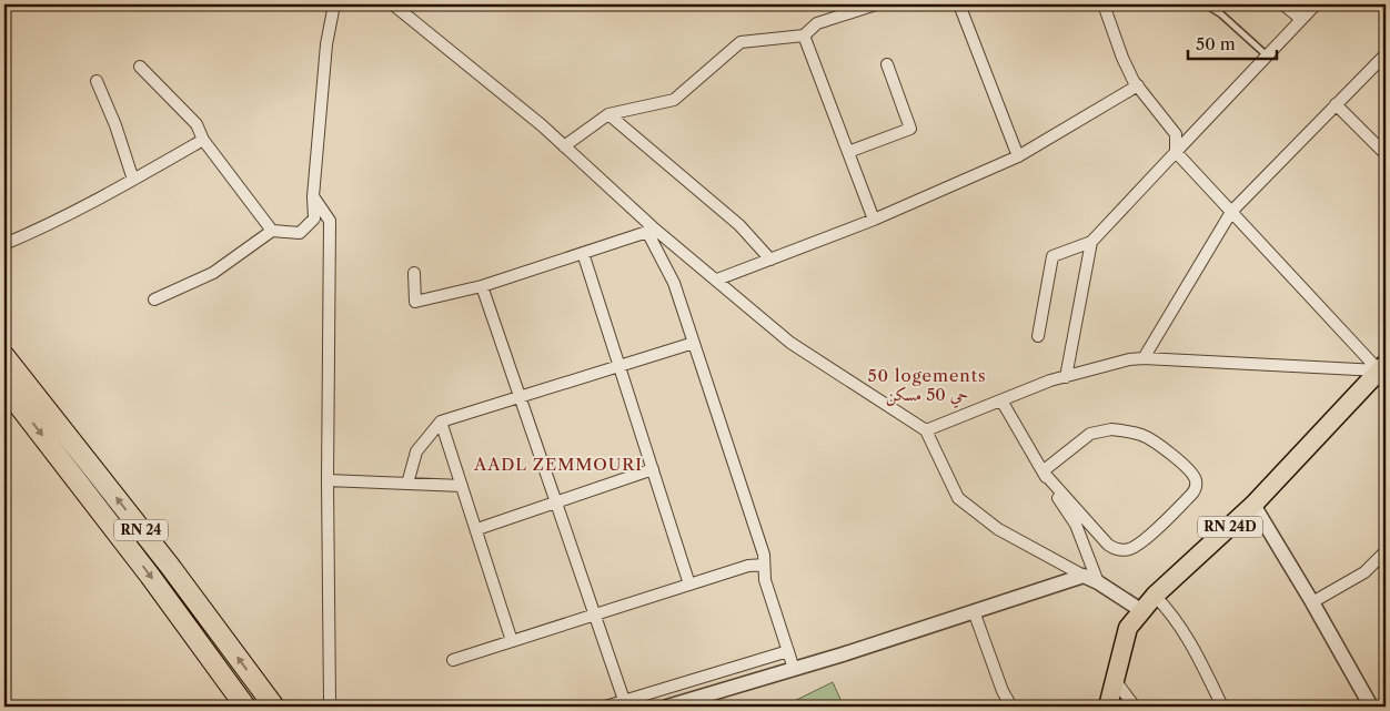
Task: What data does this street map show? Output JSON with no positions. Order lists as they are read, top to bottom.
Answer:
{
  "streets": {
    "highway": ["RN 24"],
    "main road": ["RN 24D"]
  },
  "districts": ["50 logements حي 50 مسكن", "AADL ZEMMOURI"],
  "scale_bar": "50 m"
}
